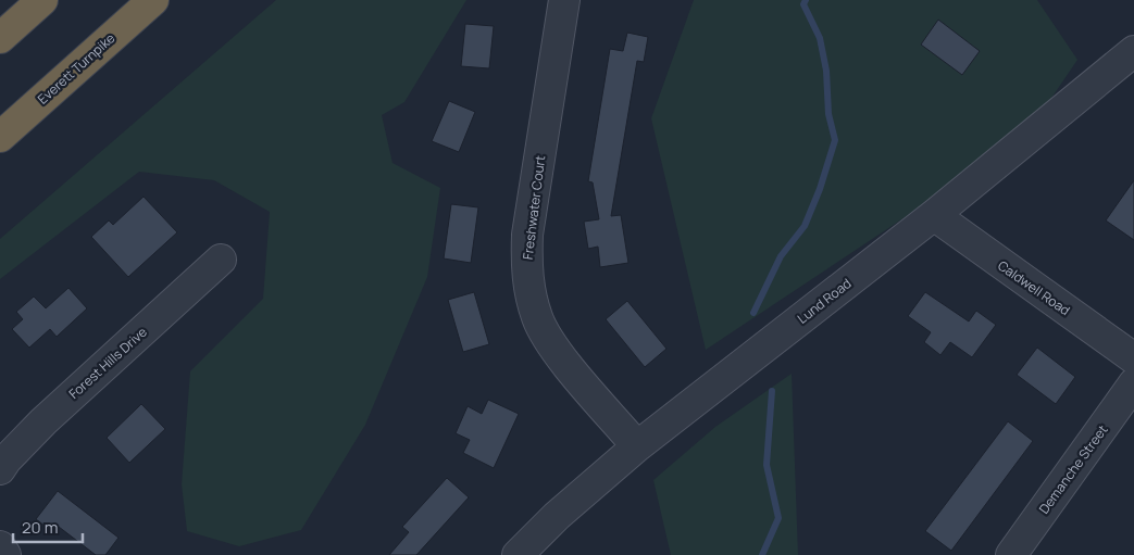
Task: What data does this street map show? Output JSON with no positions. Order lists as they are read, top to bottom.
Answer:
{
  "streets": {
    "highway": ["Everett Turnpike"],
    "street": [
      "Freshwater Court",
      "Caldwell Road",
      "Lund Road",
      "Forest Hills Drive",
      "Demanche Street"
    ]
  },
  "crossings": [
    ["Freshwater Court", "Lund Road"],
    ["Caldwell Road", "Lund Road"]
  ],
  "scale_bar": "20 m"
}
